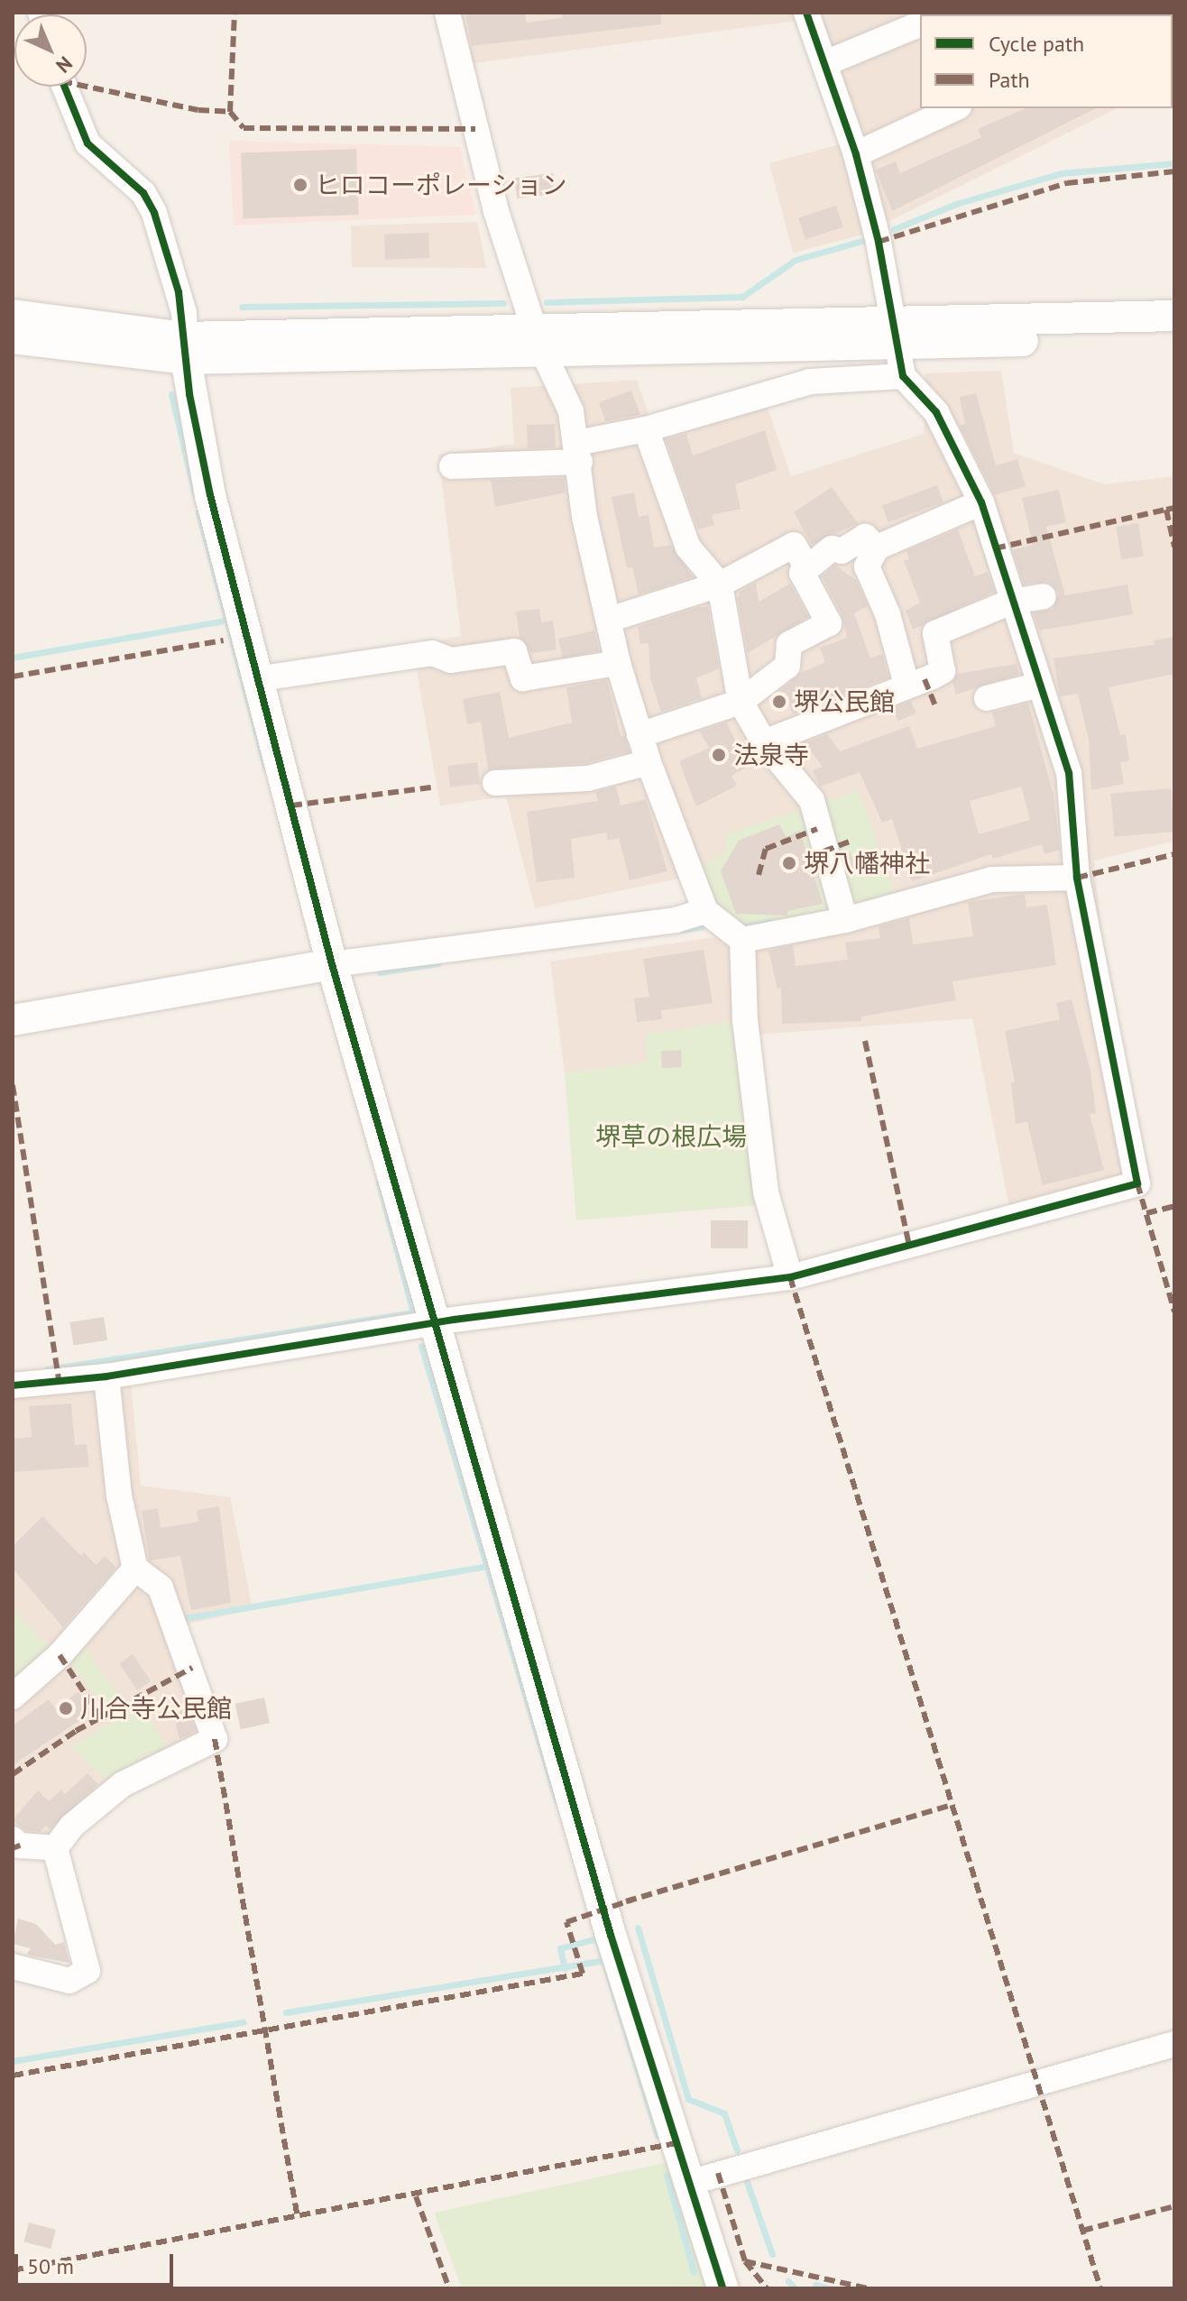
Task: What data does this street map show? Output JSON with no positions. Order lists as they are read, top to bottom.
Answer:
{
  "parks": ["堺草の根広場"],
  "places": [
    "ヒロコーポレーション",
    "堺公民館",
    "法泉寺",
    "堺八幡神社",
    "川合寺公民館"
  ],
  "legend": ["Cycle path", "Path"],
  "scale_bar": "50 m",
  "north": "bottom right"
}
